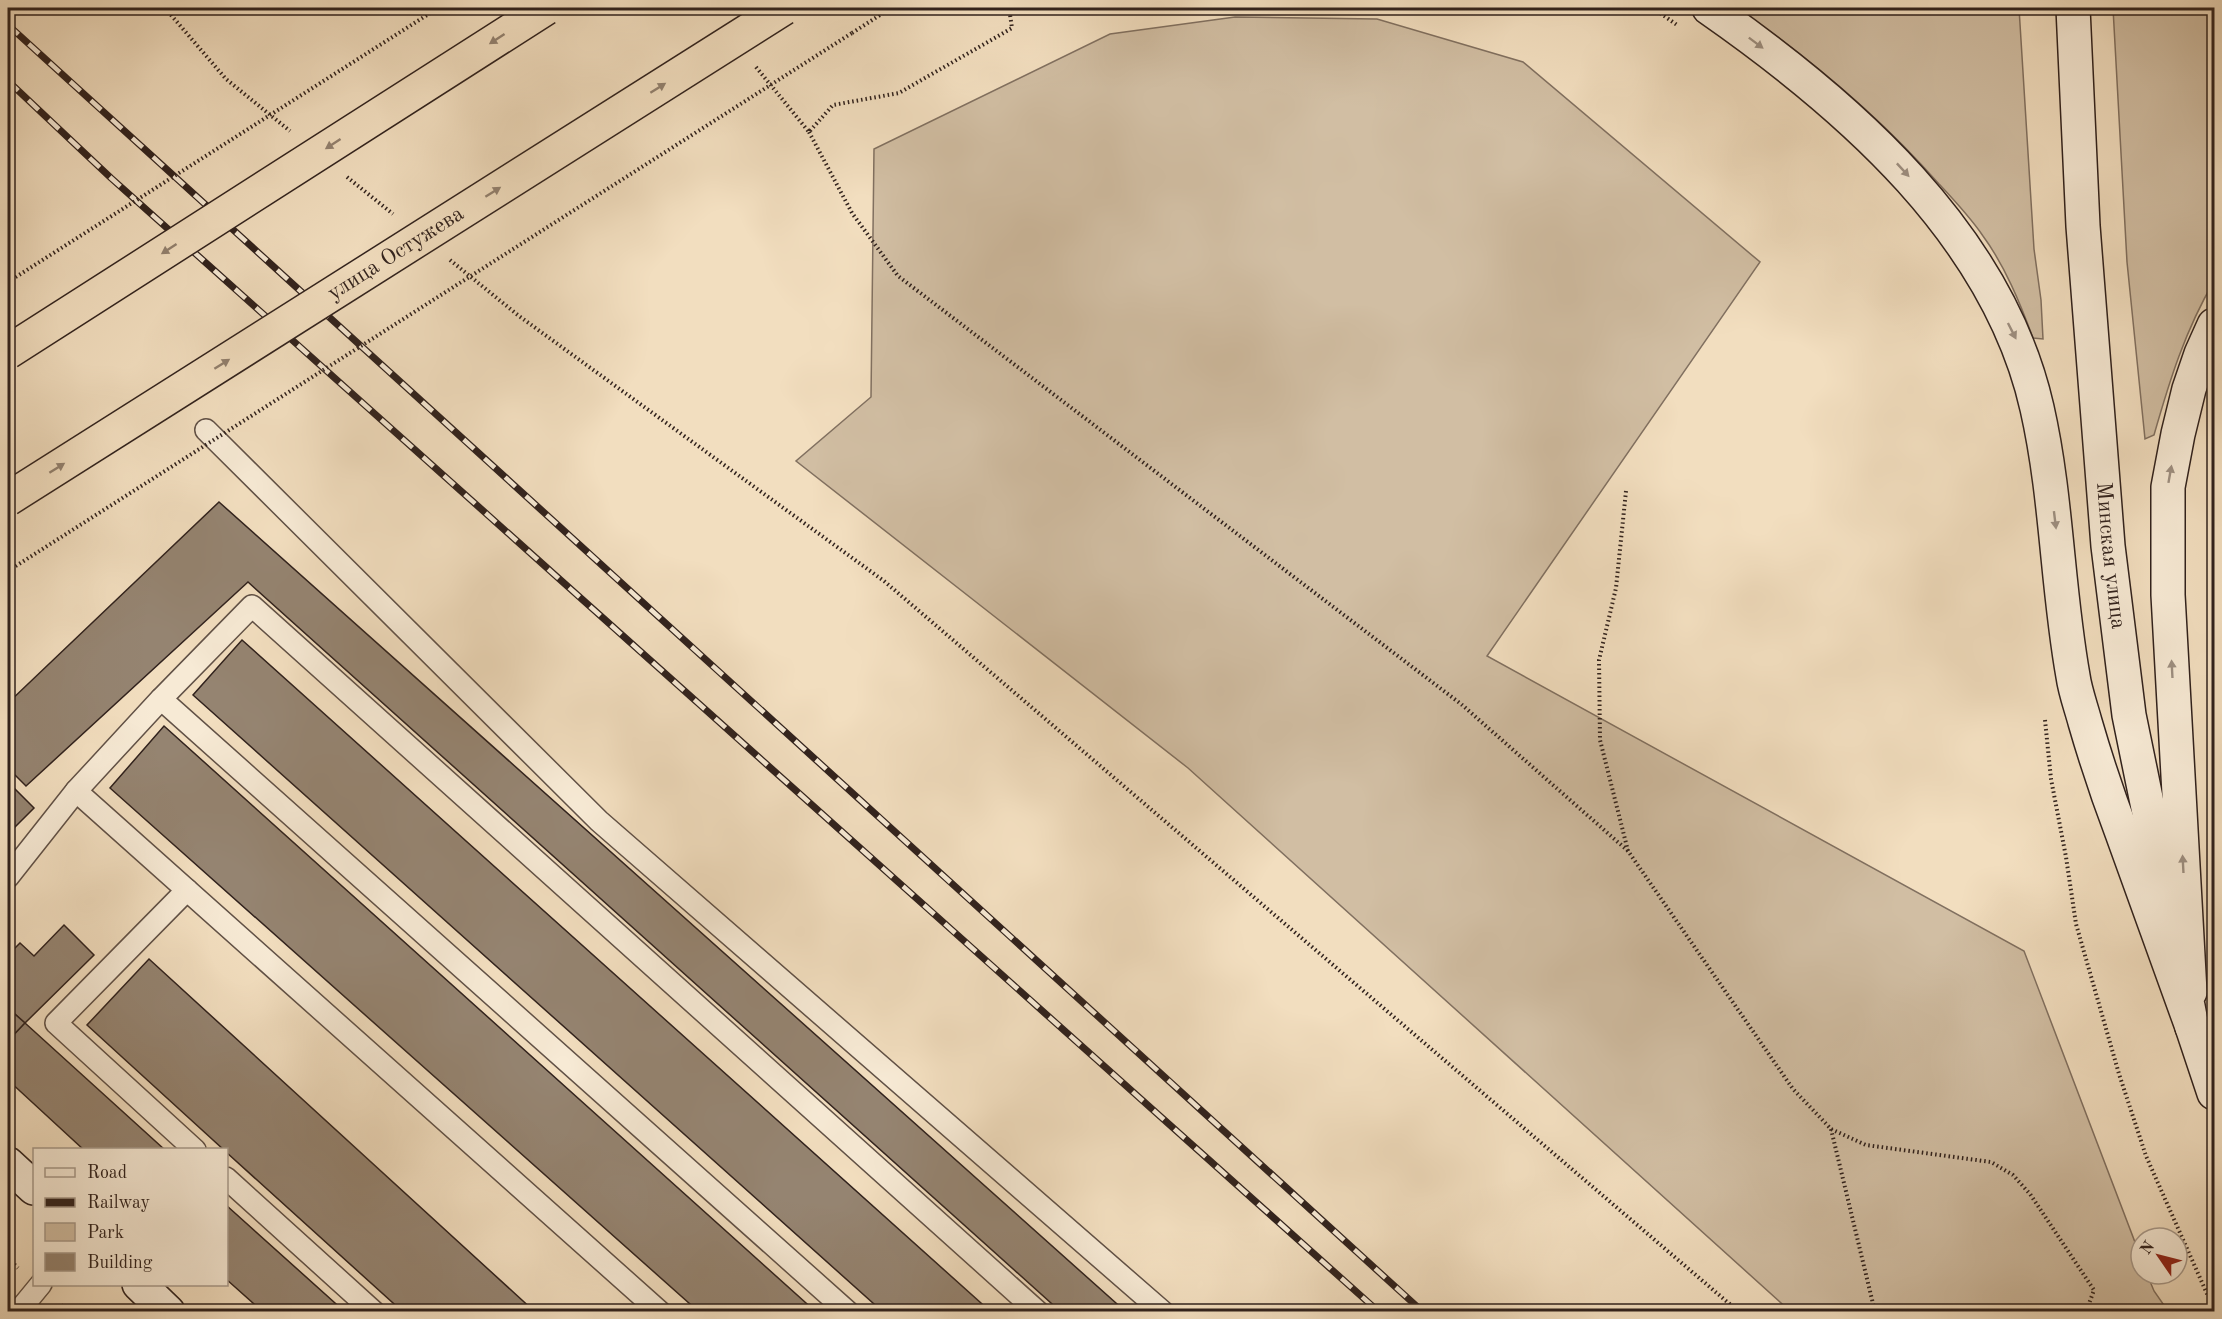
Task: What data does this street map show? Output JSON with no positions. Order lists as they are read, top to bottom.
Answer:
{
  "streets": {
    "main road": ["улица Остужева"],
    "street": ["Минская улица"]
  },
  "legend": [
    "Road",
    "Railway",
    "Park",
    "Building"
  ],
  "north": "top left"
}
